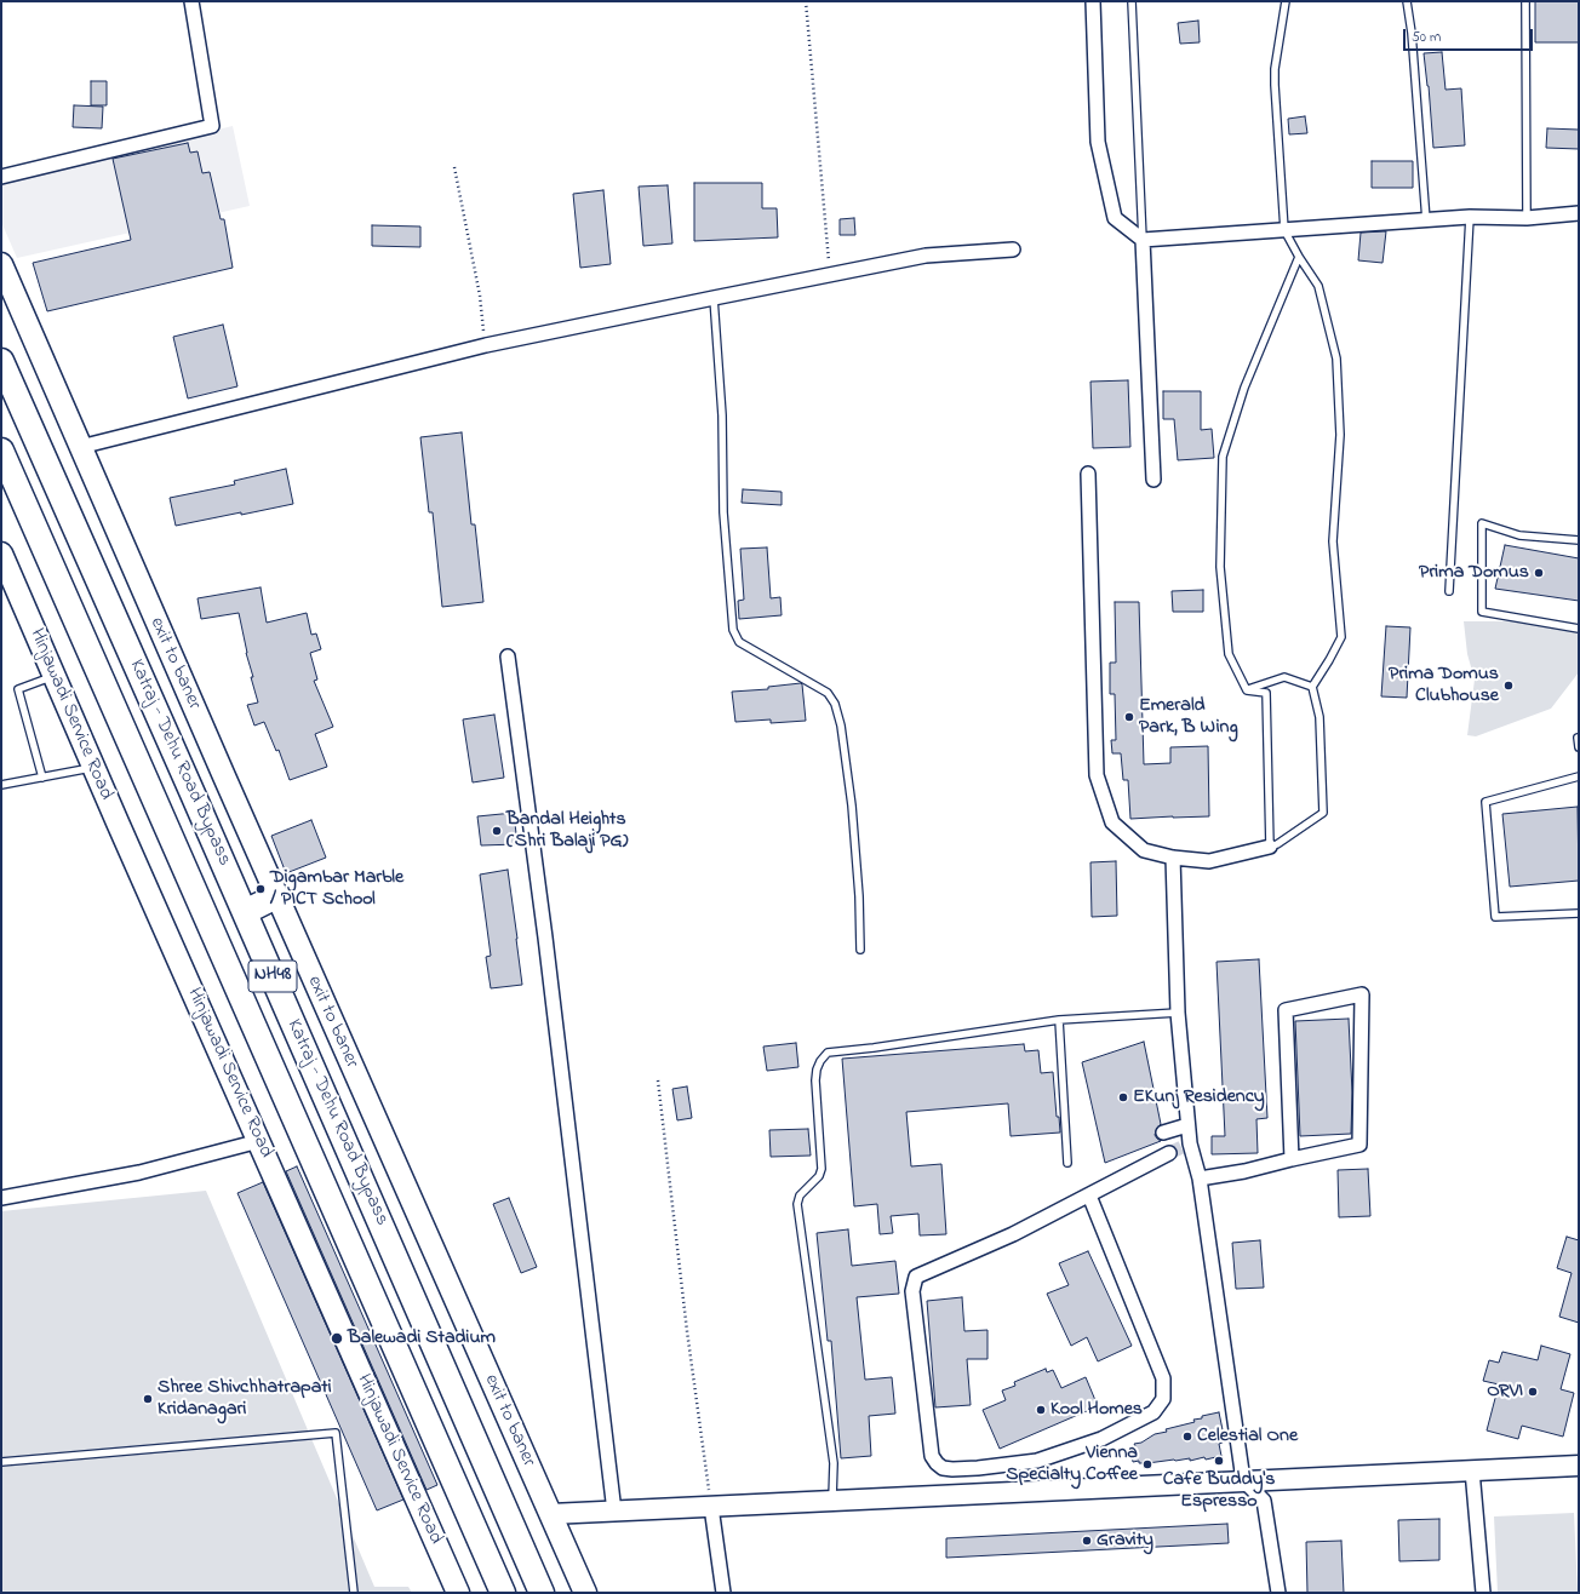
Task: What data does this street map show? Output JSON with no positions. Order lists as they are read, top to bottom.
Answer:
{
  "streets": {
    "highway": ["Katraj - Dehu Road Bypass", "NH48"],
    "main road": ["exit to baner", "Hinjawadi Service Road"]
  },
  "places": [
    "Prima Domus",
    "Prima Domus Clubhouse",
    "Emerald Park, B Wing",
    "Bandal Heights (Shri Balaji PG)",
    "Digambar Marble / PICT School",
    "EKunj Residency",
    "Balewadi Stadium",
    "ORVI",
    "Shree Shivchhatrapati Kridanagari",
    "Kool Homes",
    "Celestial One",
    "Cafe Buddy's Espresso",
    "Vienna Specialty Coffee",
    "Gravity"
  ],
  "scale_bar": "50 m"
}
